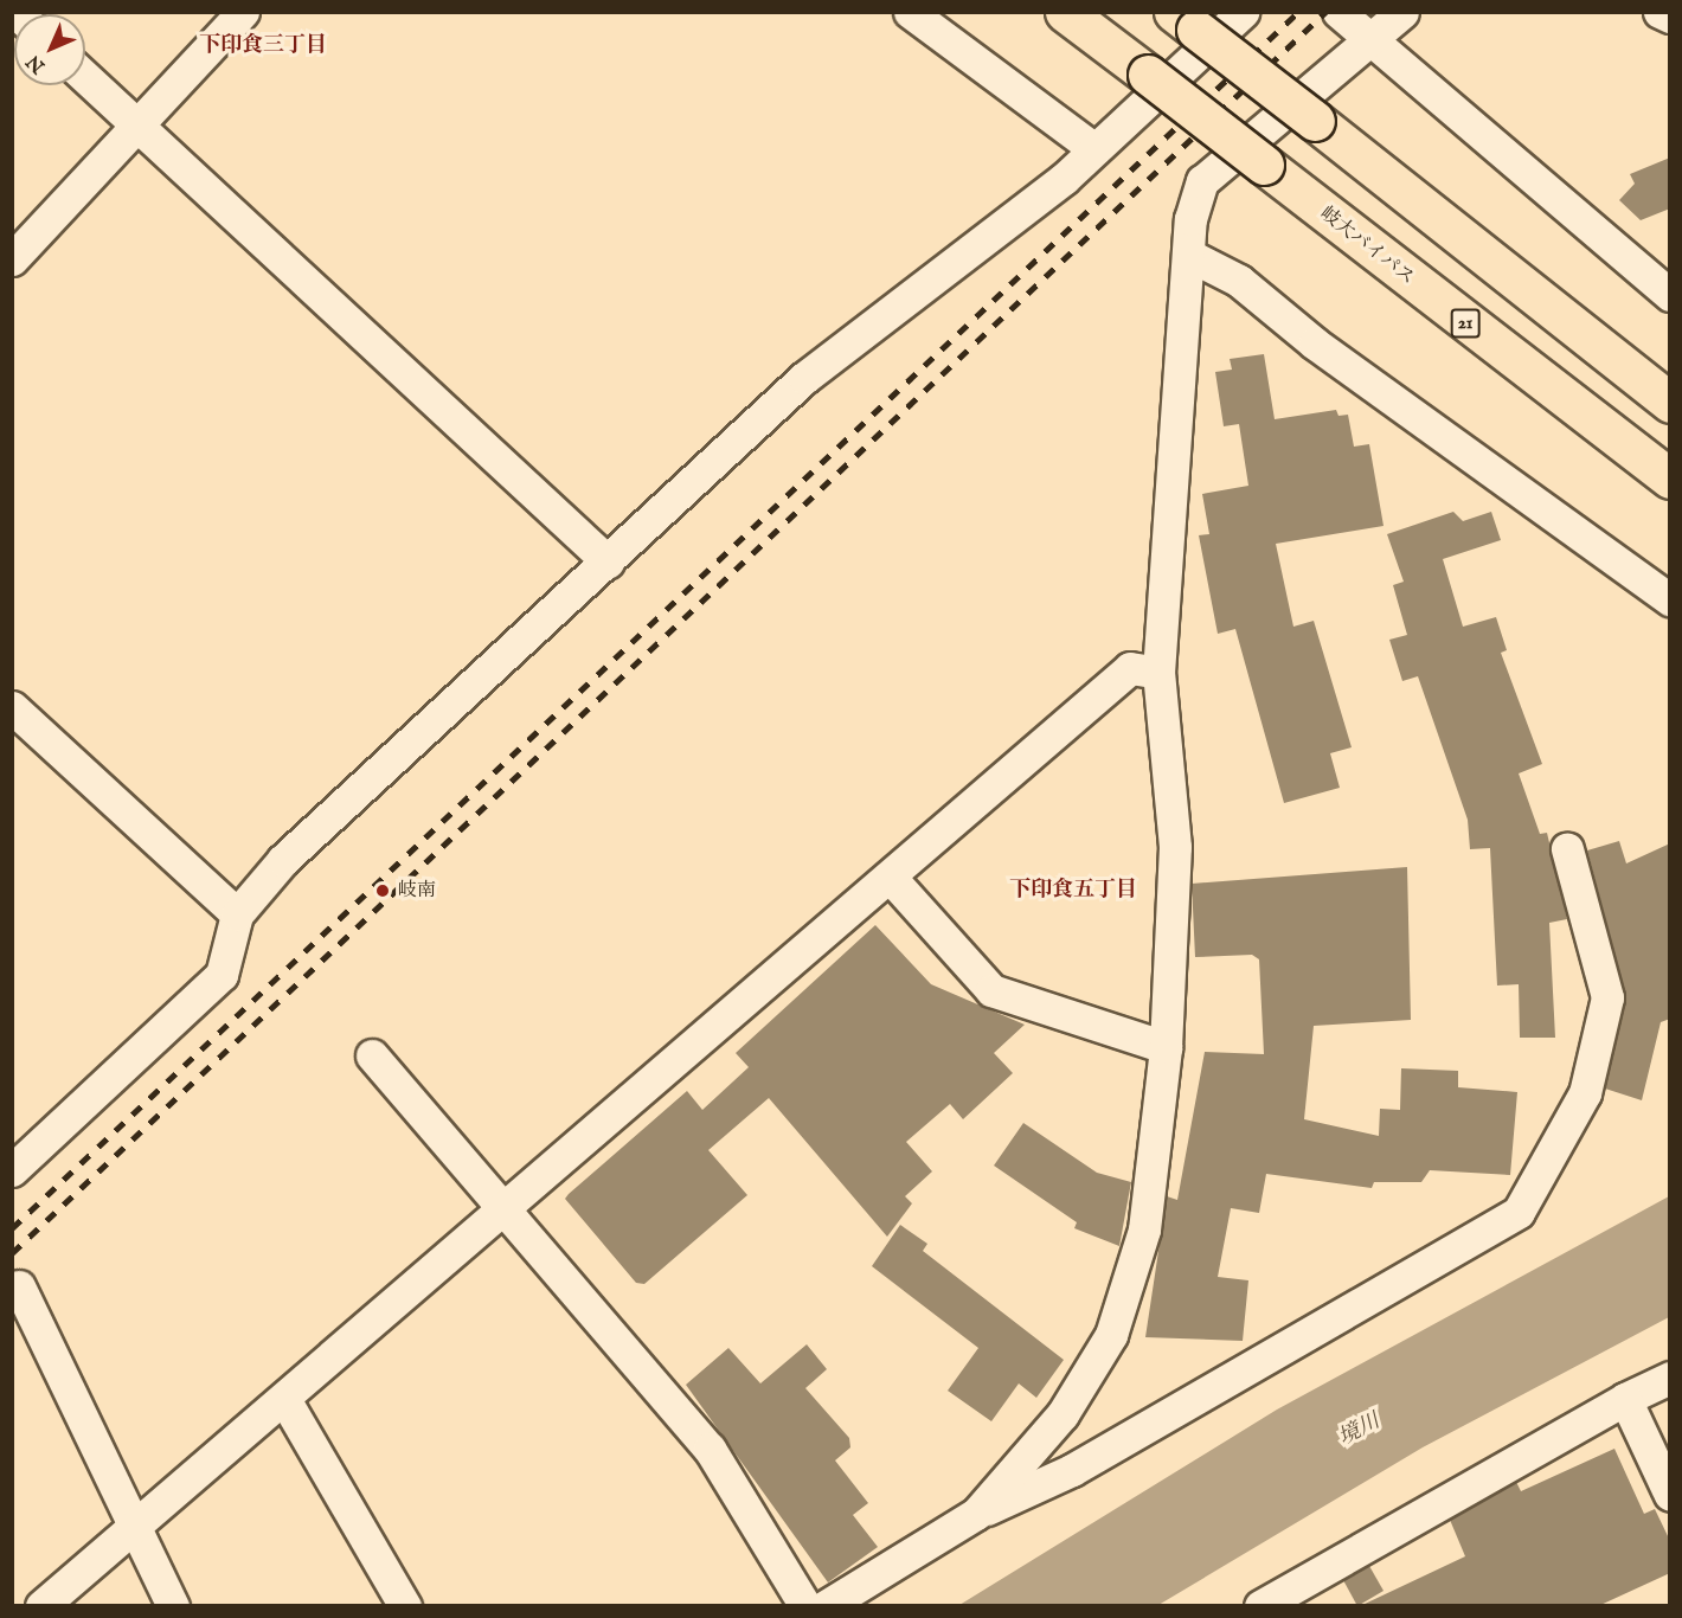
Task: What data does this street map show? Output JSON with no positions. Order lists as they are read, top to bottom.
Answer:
{
  "streets": {
    "highway": ["岐大バイパス", "21"]
  },
  "districts": ["下印食三丁目", "下印食五丁目"],
  "water": ["境川"],
  "places": ["岐南"],
  "north": "bottom left"
}
